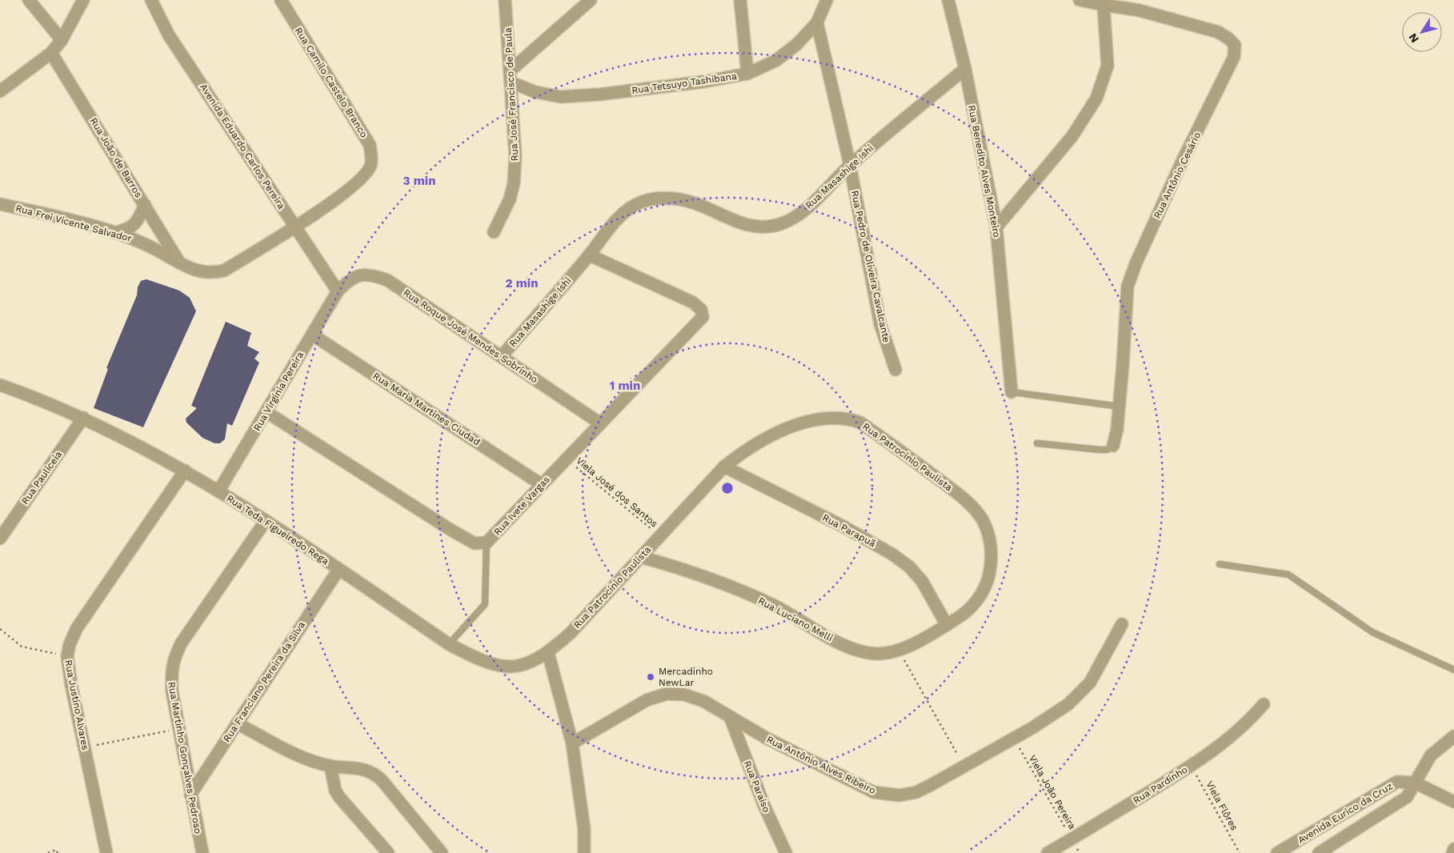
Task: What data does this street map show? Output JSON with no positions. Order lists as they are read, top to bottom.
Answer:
{
  "streets": {
    "street": [
      "Rua Camilo Castelo Branco",
      "Rua Tetsuyo Tashibana",
      "Rua José Francisco de Paula",
      "Avenida Eduardo Carlos Pereira",
      "Rua João de Barros",
      "Rua Benedito Alves Monteiro",
      "Rua Antônio Cesário",
      "Rua Masashige Ishi",
      "Rua Frei Vicente Salvador",
      "Rua Pedro de Oliveira Cavalcante",
      "Rua Roque José Mendes Sobrinho",
      "Rua Virgínia Pereira",
      "Rua Maria Martines Ciudad",
      "Rua Patrocínio Paulista",
      "Rua Pauliceia",
      "Rua Ivete Vargas",
      "Rua Teda Figueiredo Rega",
      "Rua Parapuã",
      "Rua Luciano Melli",
      "Rua Franciano Pereira da Silva",
      "Rua Justino Alvares",
      "Rua Martinho Gonçalves Pedroso",
      "Rua Antônio Alves Ribeiro",
      "Rua Pardinho",
      "Rua Paraíso",
      "Avenida Eurico da Cruz"
    ],
    "path": ["Viela José dos Santos", "Viela João Pereira", "Viela Flôres"]
  },
  "crossings": [
    ["Rua Camilo Castelo Branco", "Avenida Eduardo Carlos Pereira"],
    ["Rua Camilo Castelo Branco", "Rua Frei Vicente Salvador"],
    ["Rua Tetsuyo Tashibana", "Rua José Francisco de Paula"],
    ["Rua Tetsuyo Tashibana", "Rua Pedro de Oliveira Cavalcante"],
    ["Avenida Eduardo Carlos Pereira", "Rua Frei Vicente Salvador"],
    ["Avenida Eduardo Carlos Pereira", "Rua Roque José Mendes Sobrinho"],
    ["Avenida Eduardo Carlos Pereira", "Rua Virgínia Pereira"],
    ["Rua João de Barros", "Rua Frei Vicente Salvador"],
    ["Rua Benedito Alves Monteiro", "Rua Masashige Ishi"],
    ["Rua Masashige Ishi", "Rua Pedro de Oliveira Cavalcante"],
    ["Rua Masashige Ishi", "Rua Roque José Mendes Sobrinho"],
    ["Rua Masashige Ishi", "Rua Ivete Vargas"],
    ["Rua Roque José Mendes Sobrinho", "Rua Virgínia Pereira"],
    ["Rua Roque José Mendes Sobrinho", "Rua Ivete Vargas"],
    ["Rua Virgínia Pereira", "Rua Maria Martines Ciudad"],
    ["Rua Virgínia Pereira", "Rua Ivete Vargas"],
    ["Rua Virgínia Pereira", "Rua Teda Figueiredo Rega"],
    ["Rua Maria Martines Ciudad", "Rua Ivete Vargas"],
    ["Rua Patrocínio Paulista", "Viela José dos Santos"],
    ["Rua Patrocínio Paulista", "Rua Teda Figueiredo Rega"],
    ["Rua Patrocínio Paulista", "Rua Parapuã"],
    ["Rua Patrocínio Paulista", "Rua Luciano Melli"],
    ["Rua Pauliceia", "Rua Teda Figueiredo Rega"],
    ["Viela José dos Santos", "Rua Ivete Vargas"],
    ["Rua Teda Figueiredo Rega", "Rua Franciano Pereira da Silva"],
    ["Rua Teda Figueiredo Rega", "Rua Justino Alvares"],
    ["Rua Teda Figueiredo Rega", "Rua Martinho Gonçalves Pedroso"],
    ["Rua Parapuã", "Rua Luciano Melli"],
    ["Rua Franciano Pereira da Silva", "Rua Martinho Gonçalves Pedroso"],
    ["Rua Antônio Alves Ribeiro", "Rua Paraíso"],
    ["Rua Antônio Alves Ribeiro", "Viela João Pereira"],
    ["Rua Pardinho", "Viela João Pereira"],
    ["Rua Pardinho", "Viela Flôres"]
  ],
  "places": ["Mercadinho NewLar"],
  "north": "bottom left",
  "rings": ["3 min", "2 min", "1 min"]
}
